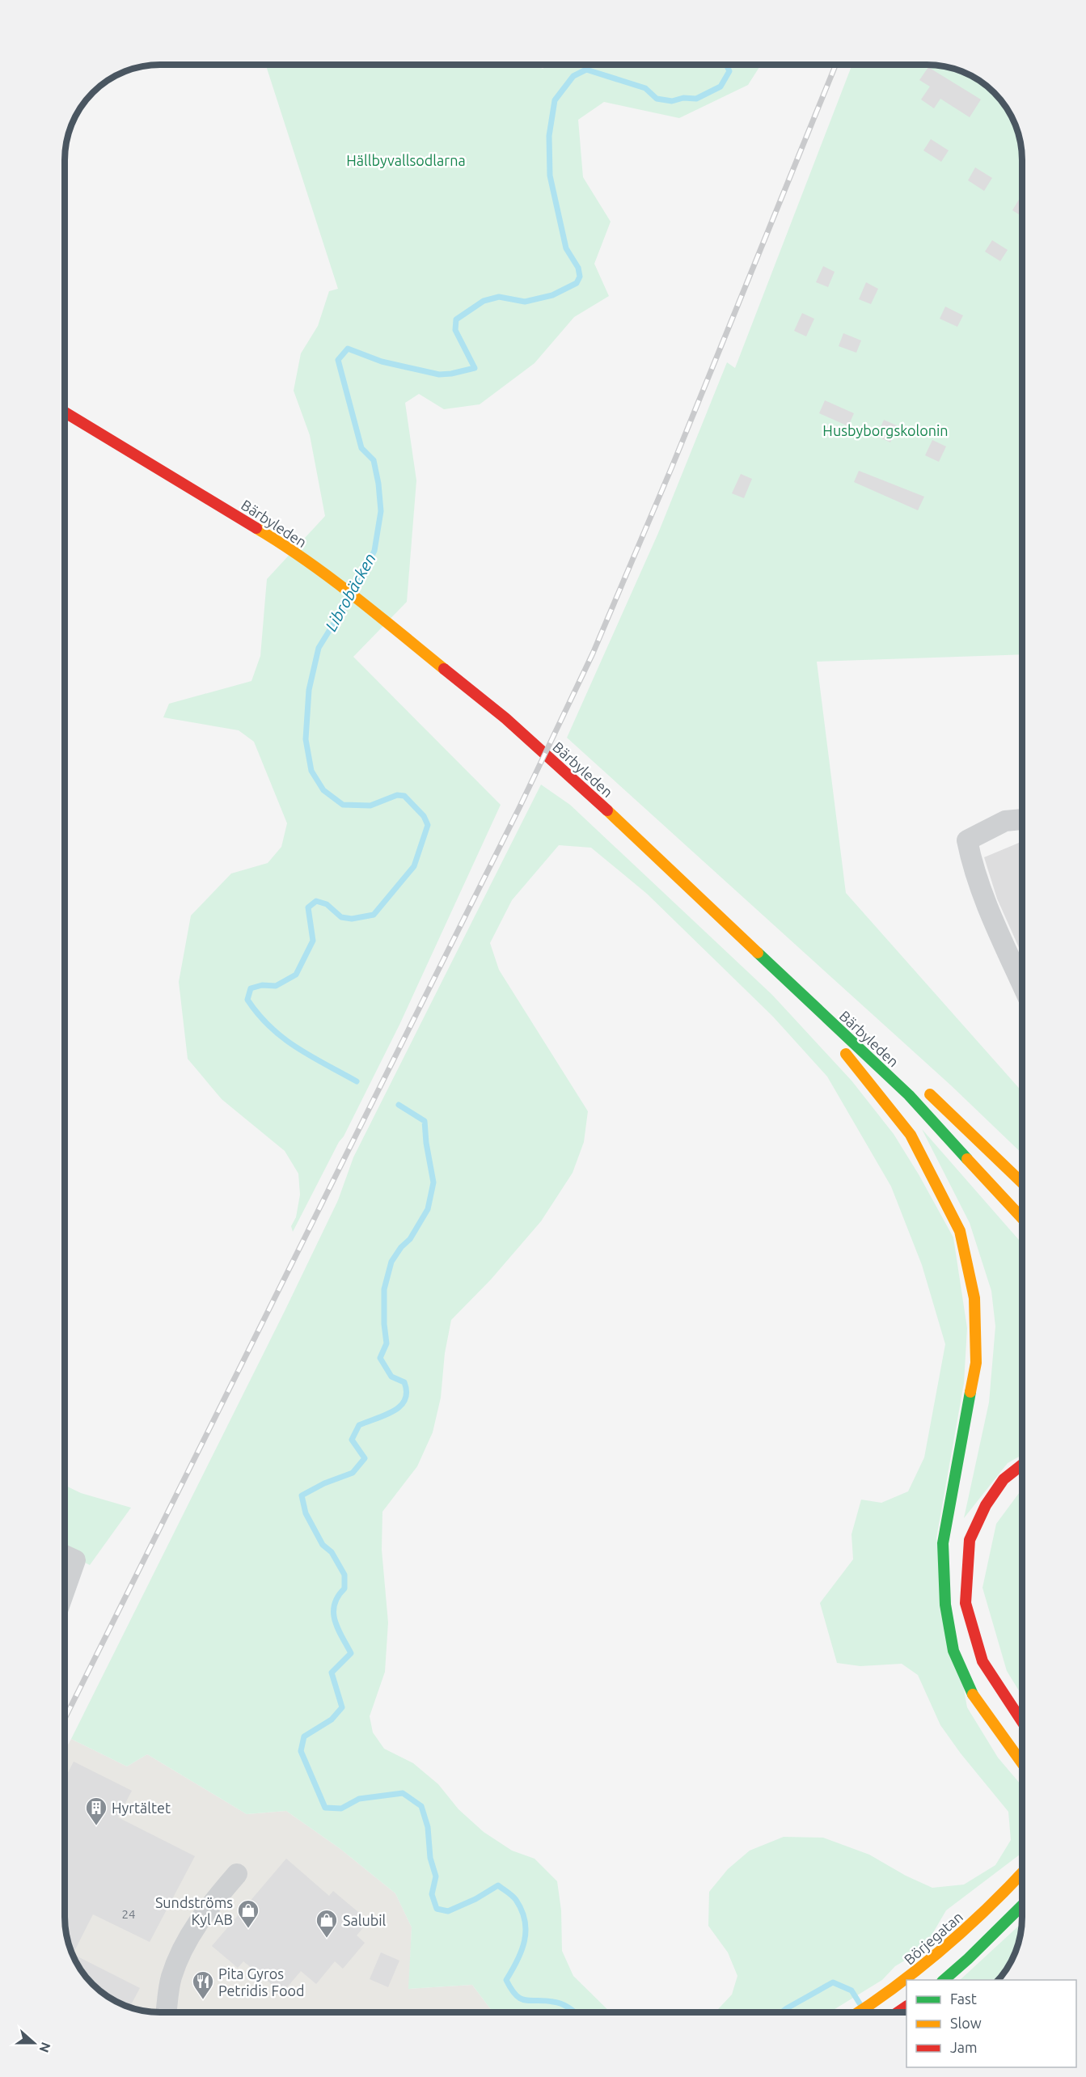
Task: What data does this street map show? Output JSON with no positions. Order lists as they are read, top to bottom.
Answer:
{
  "streets": {
    "main road": ["Bärbyleden", "Börjegatan"]
  },
  "water": ["Librobäcken"],
  "parks": ["Hällbyvallsodlarna", "Husbyborgskolonin"],
  "places": {
    "building": ["Hyrtältet"],
    "shop": ["Sundströms Kyl AB", "Salubil"],
    "restaurant": ["Pita Gyros Petridis Food"]
  },
  "house_numbers": ["24"],
  "legend": ["Fast", "Slow", "Jam"],
  "north": "right"
}
